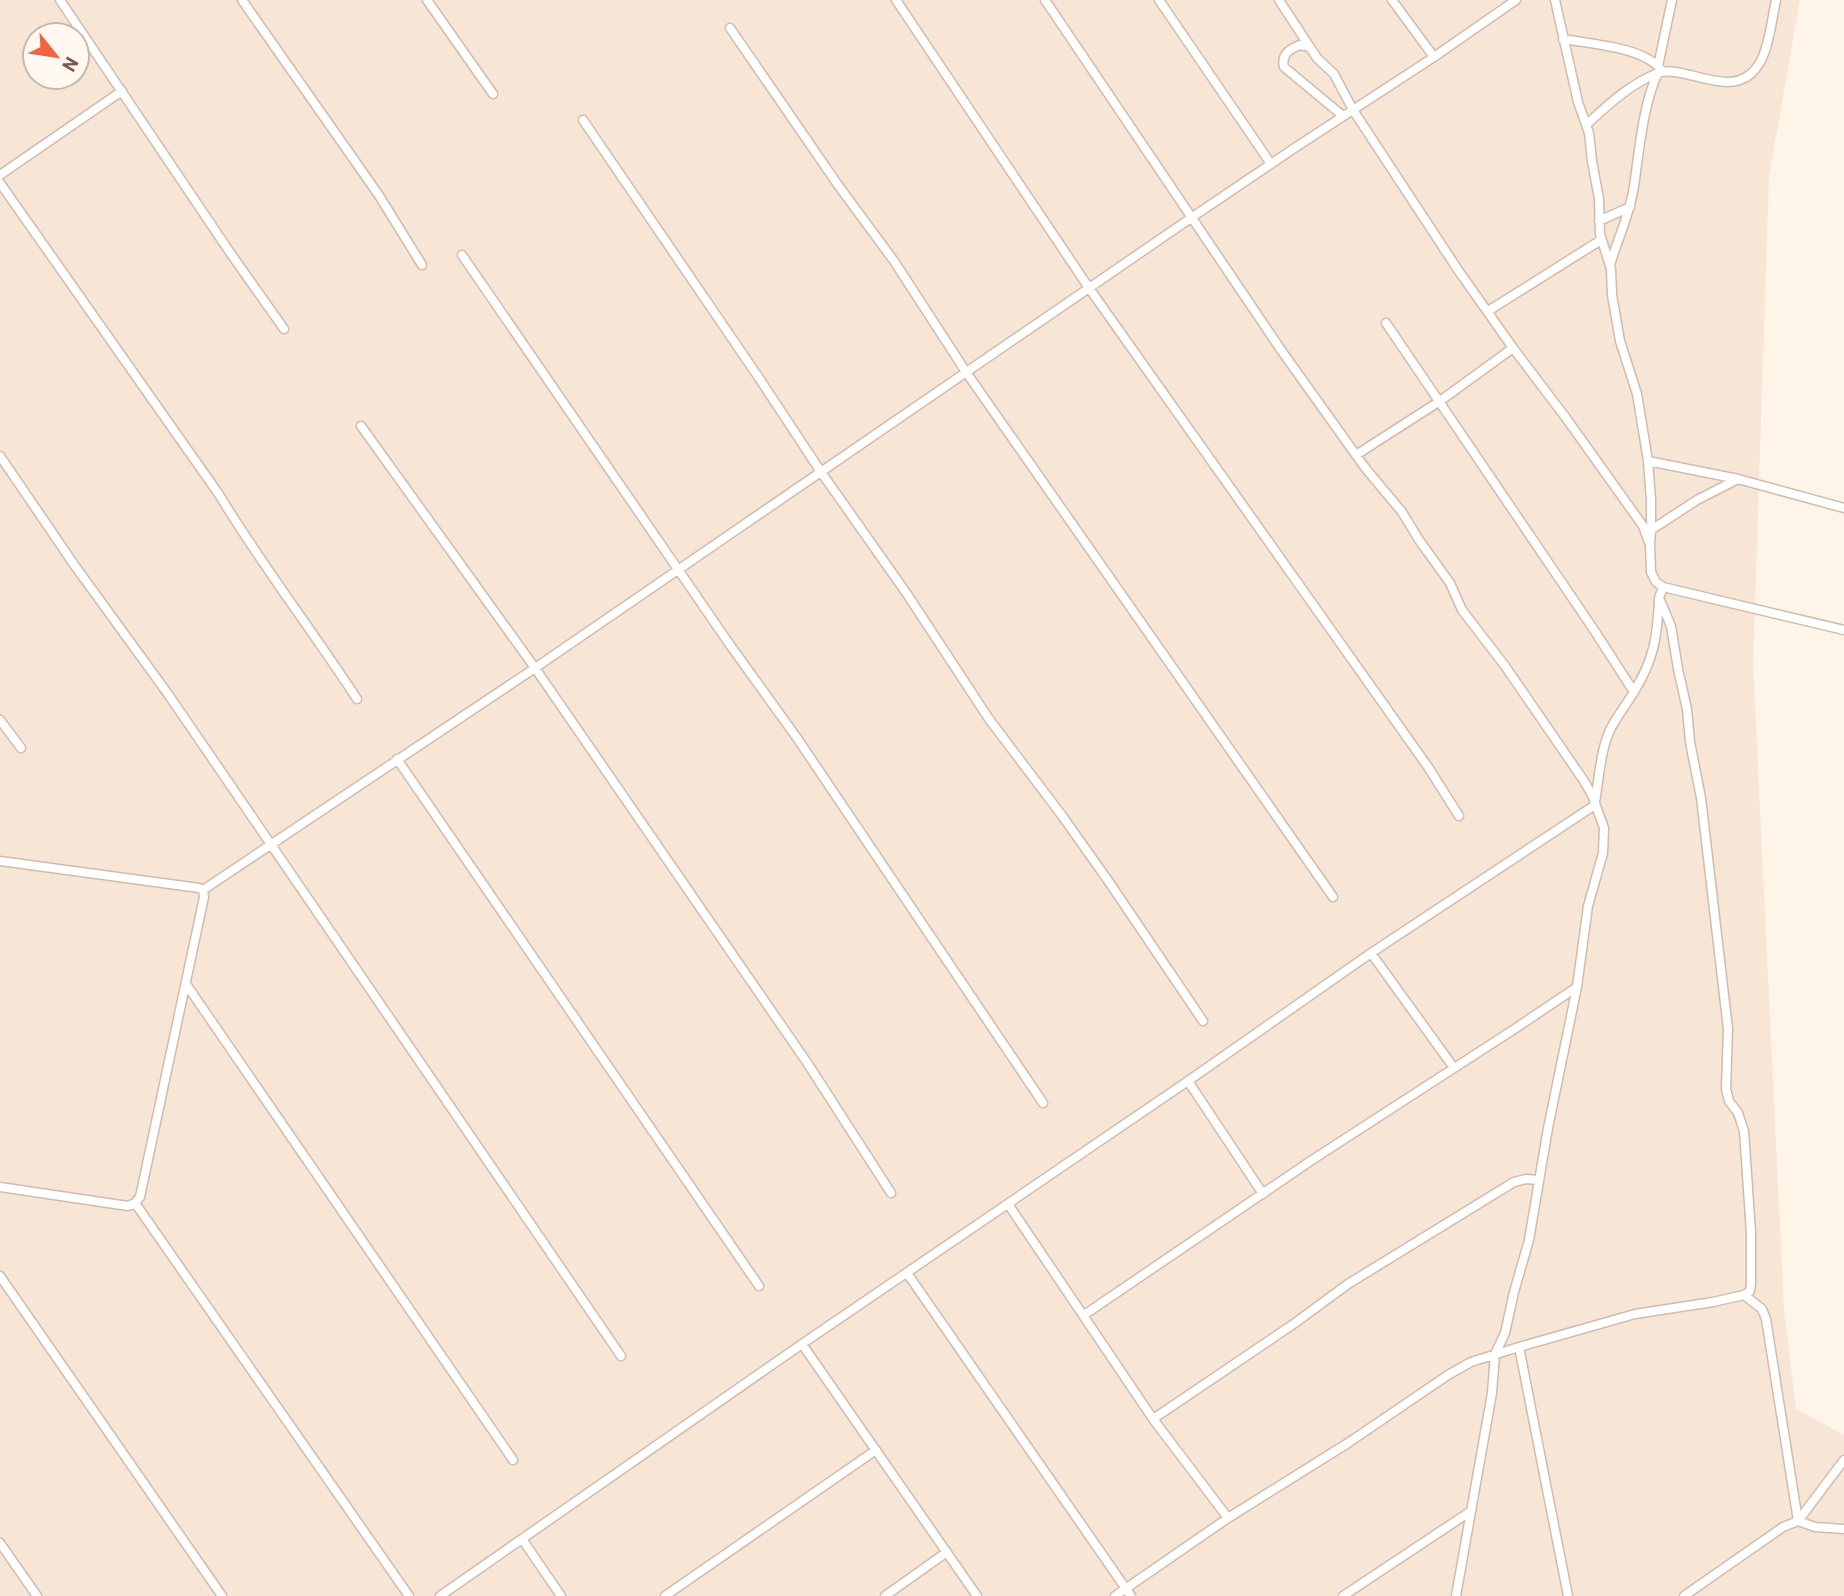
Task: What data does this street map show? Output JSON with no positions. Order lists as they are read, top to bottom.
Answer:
{
  "north": "bottom right"
}
